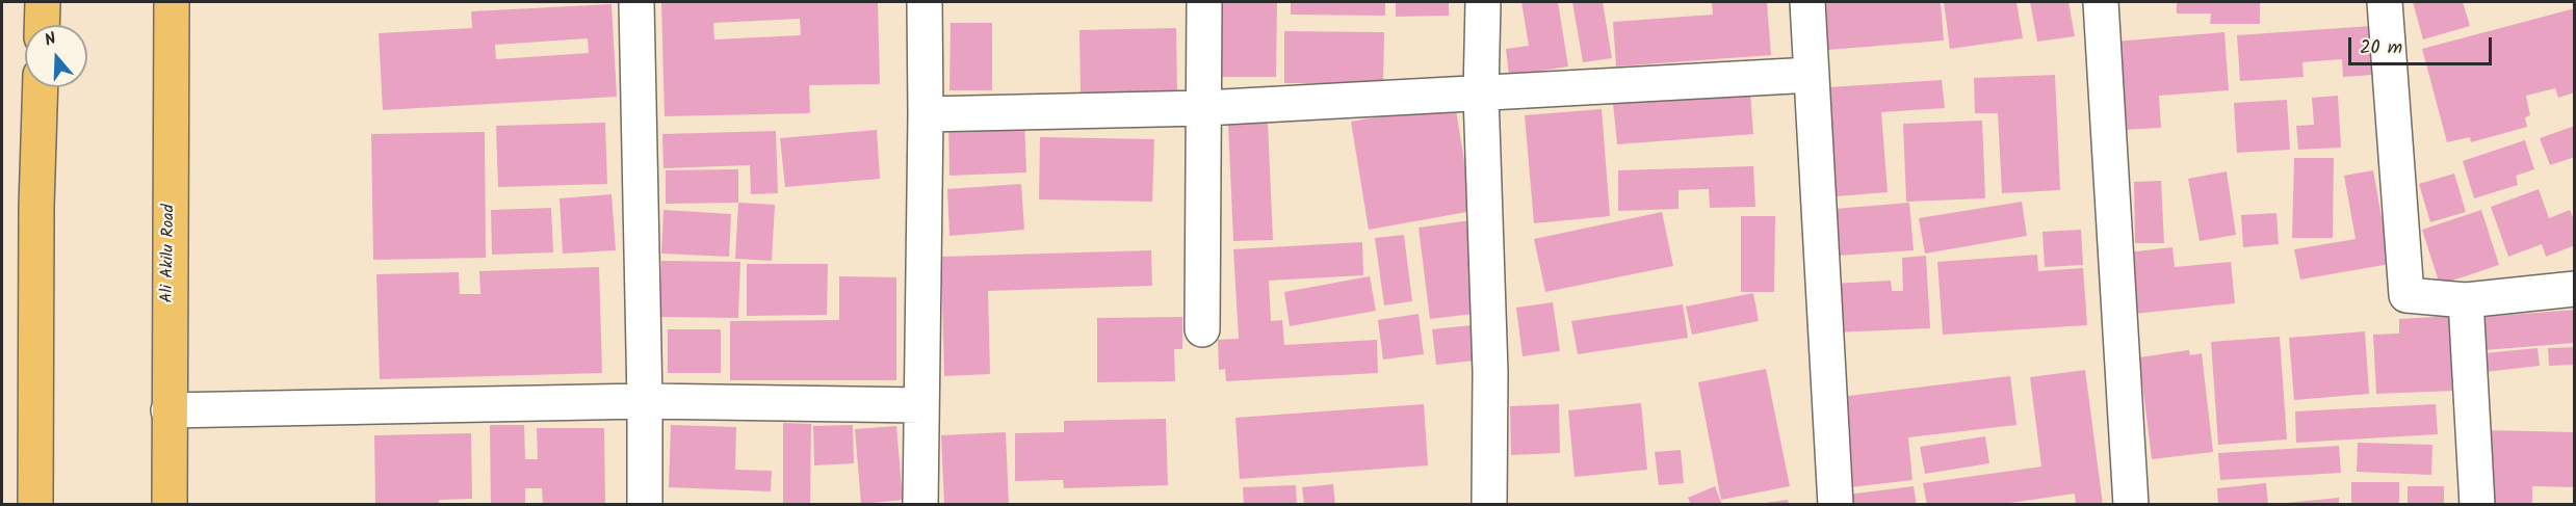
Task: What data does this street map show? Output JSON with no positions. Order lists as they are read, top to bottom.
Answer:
{
  "streets": {
    "main road": ["Ali Akilu Road"]
  },
  "scale_bar": "20 m",
  "north": "top"
}
